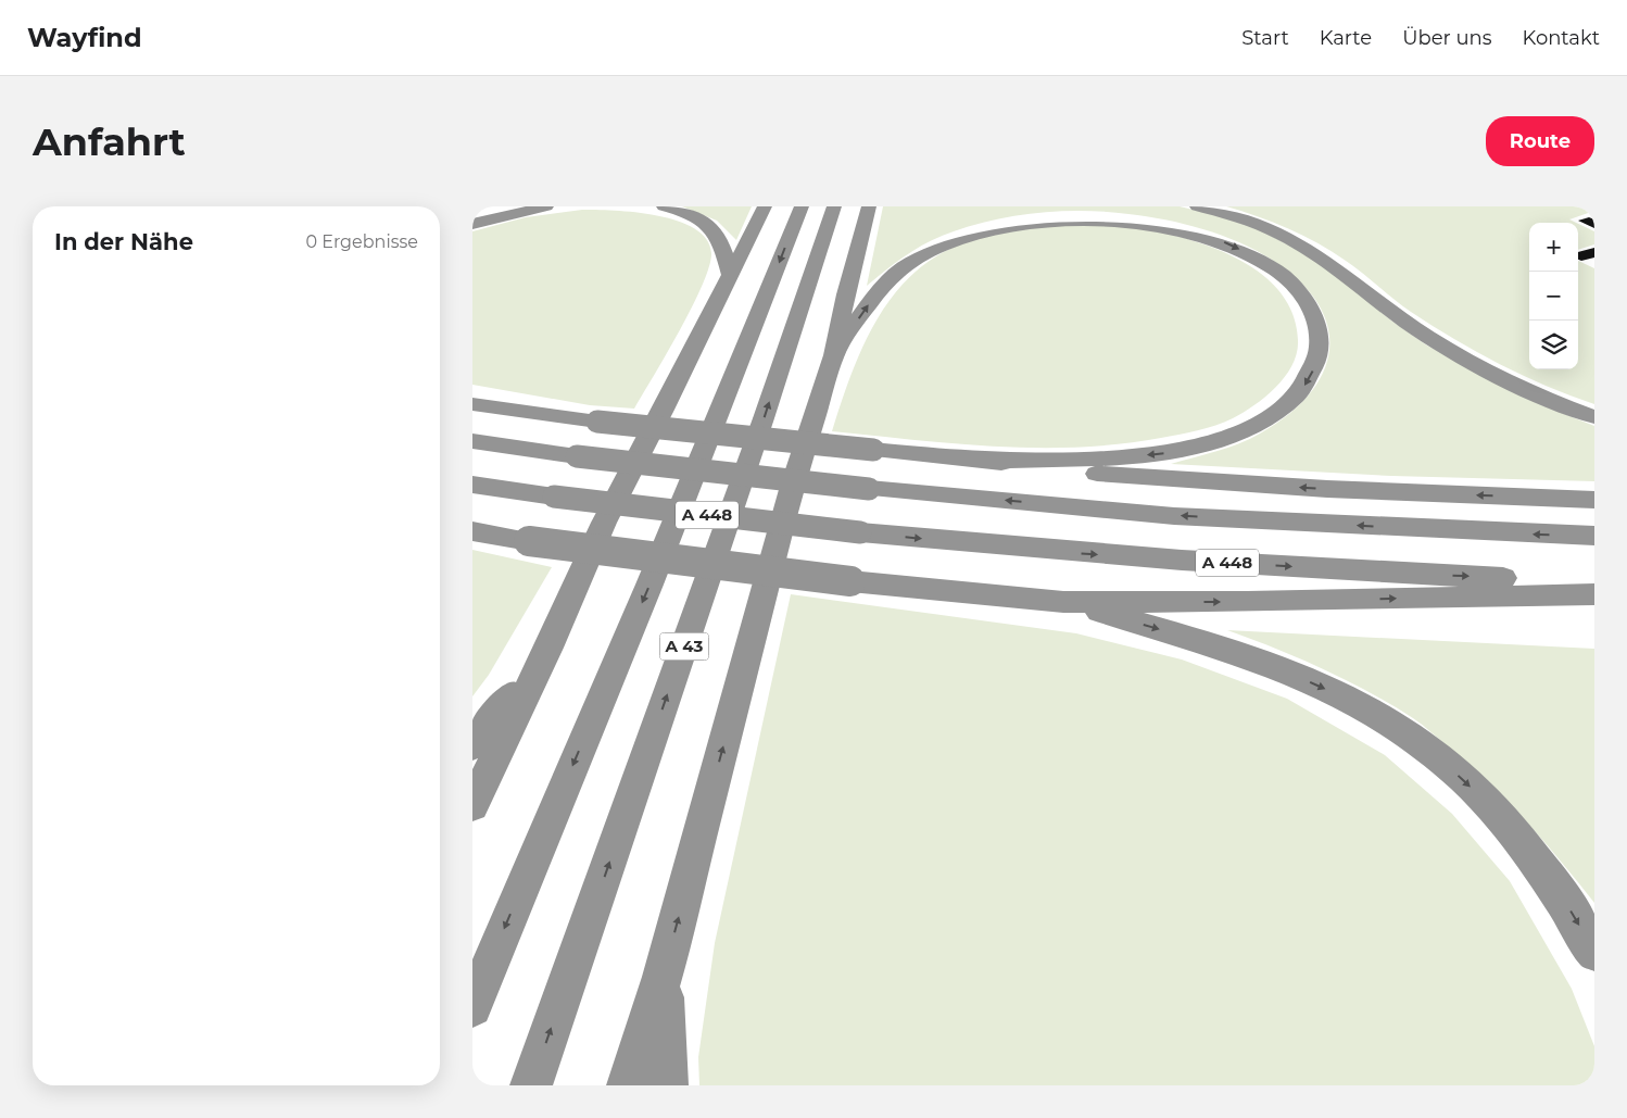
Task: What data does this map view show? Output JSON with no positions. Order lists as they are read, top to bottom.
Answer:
{
  "streets": {
    "highway": ["A 448", "A 43"]
  },
  "page": {
    "header": "Wayfind",
    "nav": [
      "Start",
      "Karte",
      "Über uns",
      "Kontakt"
    ],
    "buttons": "Route",
    "title": "Anfahrt",
    "heading": ["In der Nähe", "0 Ergebnisse"],
    "map_buttons": ["+", "−"]
  }
}
